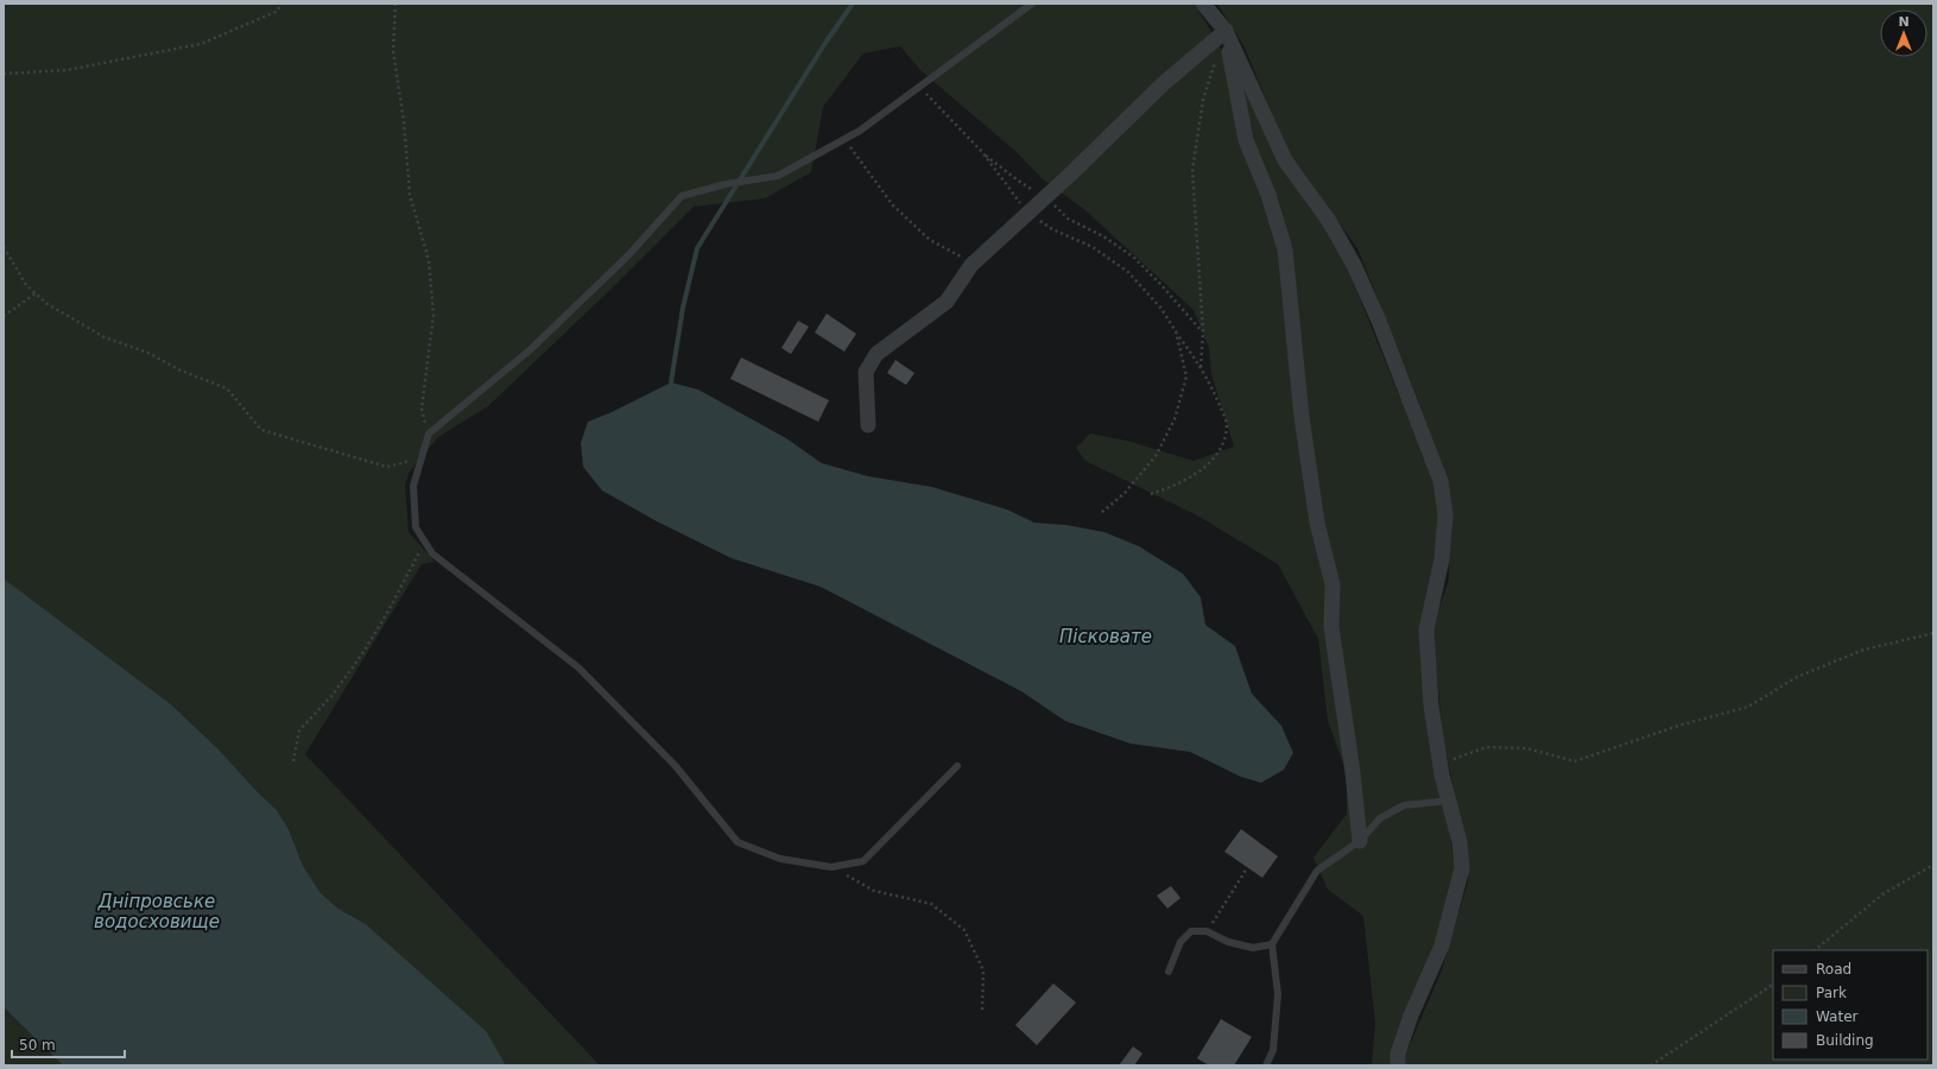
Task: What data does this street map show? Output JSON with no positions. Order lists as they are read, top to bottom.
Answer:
{
  "water": ["Пісковате", "Дніпровське водосховище"],
  "legend": [
    "Road",
    "Park",
    "Water",
    "Building"
  ],
  "scale_bar": "50 m",
  "north": "top"
}
